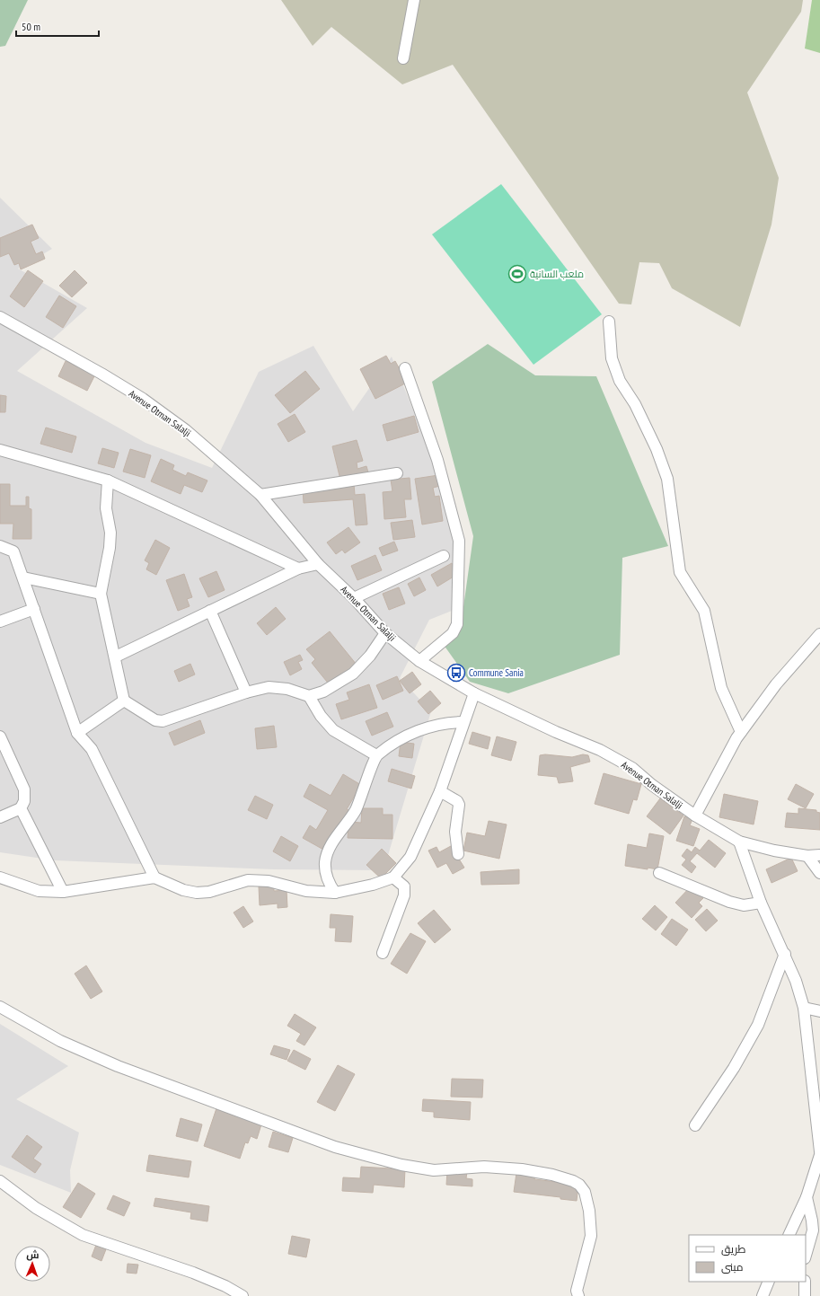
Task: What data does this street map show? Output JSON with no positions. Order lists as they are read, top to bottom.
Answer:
{
  "streets": {
    "street": ["Avenue Otman Salalji"]
  },
  "places": {
    "sports": ["ملعب السانية"],
    "bus stop": ["Commune Sania"]
  },
  "legend": ["طريق", "مبنى"],
  "scale_bar": "50 m",
  "north": "top"
}
